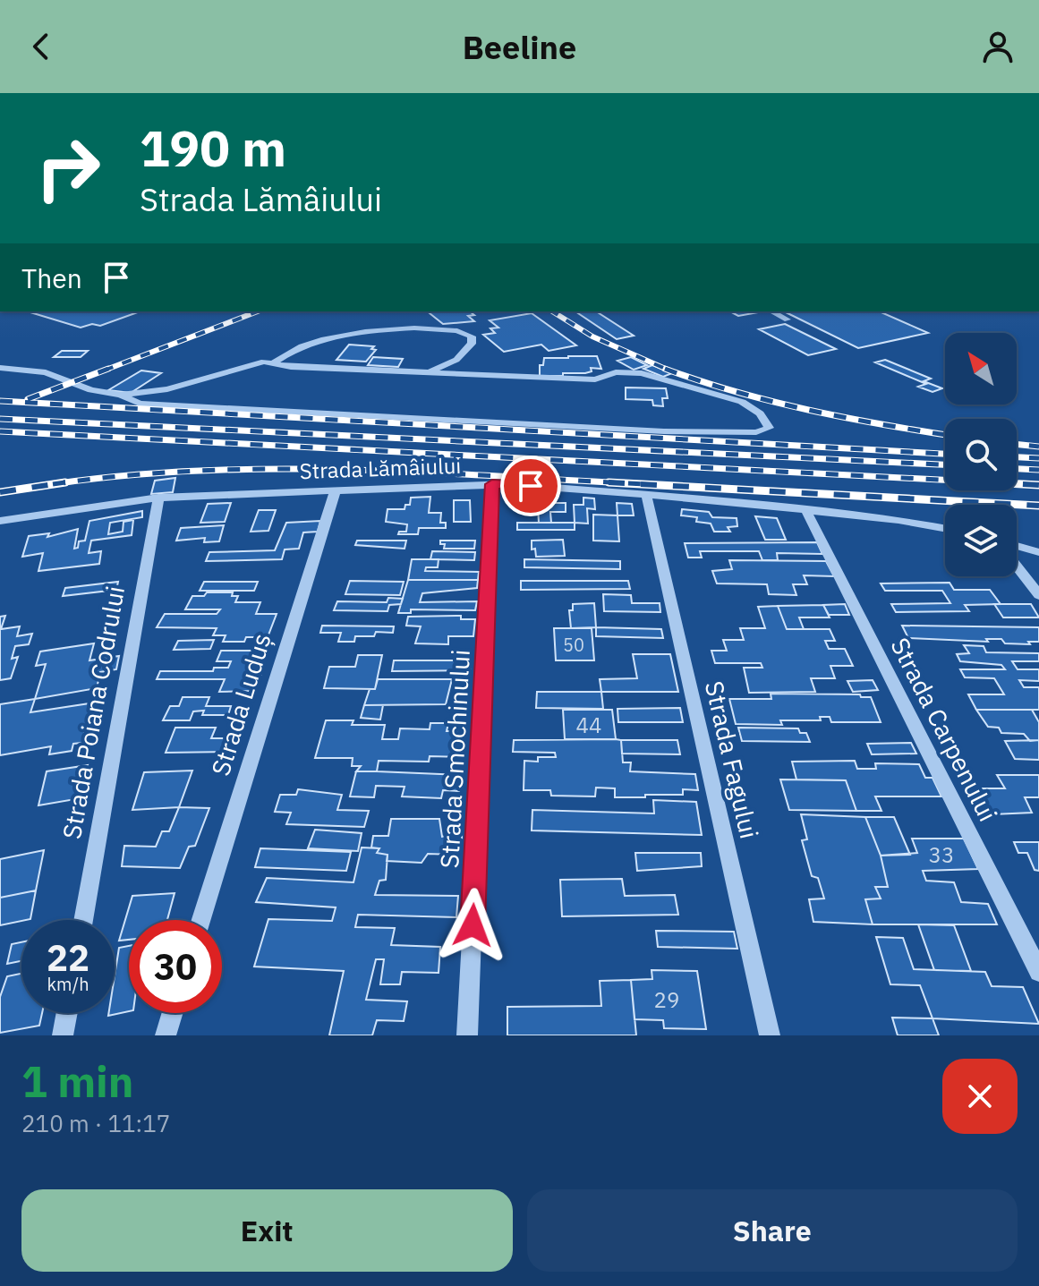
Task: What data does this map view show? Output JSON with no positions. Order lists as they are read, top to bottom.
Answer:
{
  "streets": {
    "street": [
      "Strada Lămâiului",
      "Strada Luduș",
      "Strada Poiana Codrului",
      "Strada Carpenului",
      "Strada Smochinului",
      "Strada Fagului"
    ]
  },
  "crossings": [
    ["Strada Lămâiului", "Strada Luduș"],
    ["Strada Lămâiului", "Strada Poiana Codrului"],
    ["Strada Lămâiului", "Strada Carpenului"],
    ["Strada Lămâiului", "Strada Smochinului"],
    ["Strada Lămâiului", "Strada Fagului"]
  ],
  "house_numbers": [
    "50",
    "44",
    "33",
    "29"
  ],
  "north": "top left",
  "page": {
    "header": "Beeline",
    "turn": ["190 m", "Strada Lămâiului"],
    "then": "Then",
    "speed": "22 km/h",
    "limit": "30",
    "heading": ["1 min", "210 m · 11:17"],
    "buttons": ["Exit", "Share"]
  }
}
